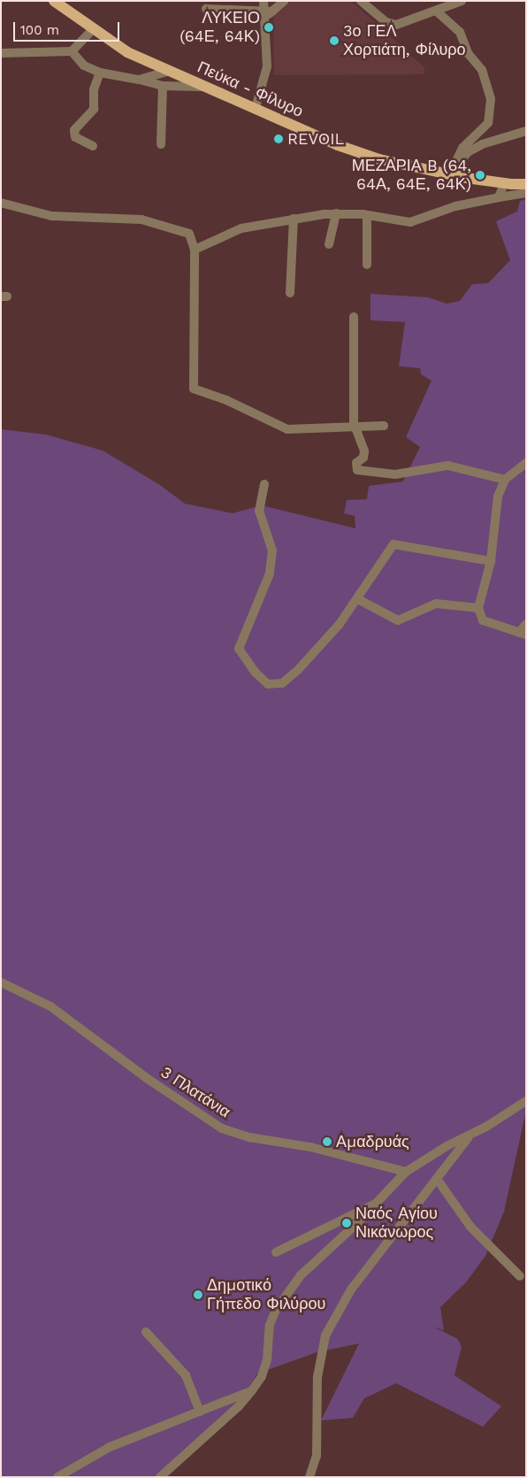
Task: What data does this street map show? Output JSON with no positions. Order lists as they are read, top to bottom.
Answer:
{
  "streets": {
    "main road": ["Πεύκα - Φίλυρο"],
    "street": ["3 Πλατάνια"]
  },
  "places": [
    "ΛΥΚΕΙΟ (64Ε, 64Κ)",
    "3ο ΓΕΛ Χορτιάτη, Φίλυρο",
    "REVOIL",
    "ΜΕΖΑΡΙΑ B (64, 64Α, 64Ε, 64Κ)",
    "Αμαδρυάς",
    "Ναός Αγίου Νικάνωρος",
    "Δημοτικό Γήπεδο Φιλύρου"
  ],
  "scale_bar": "100 m"
}
